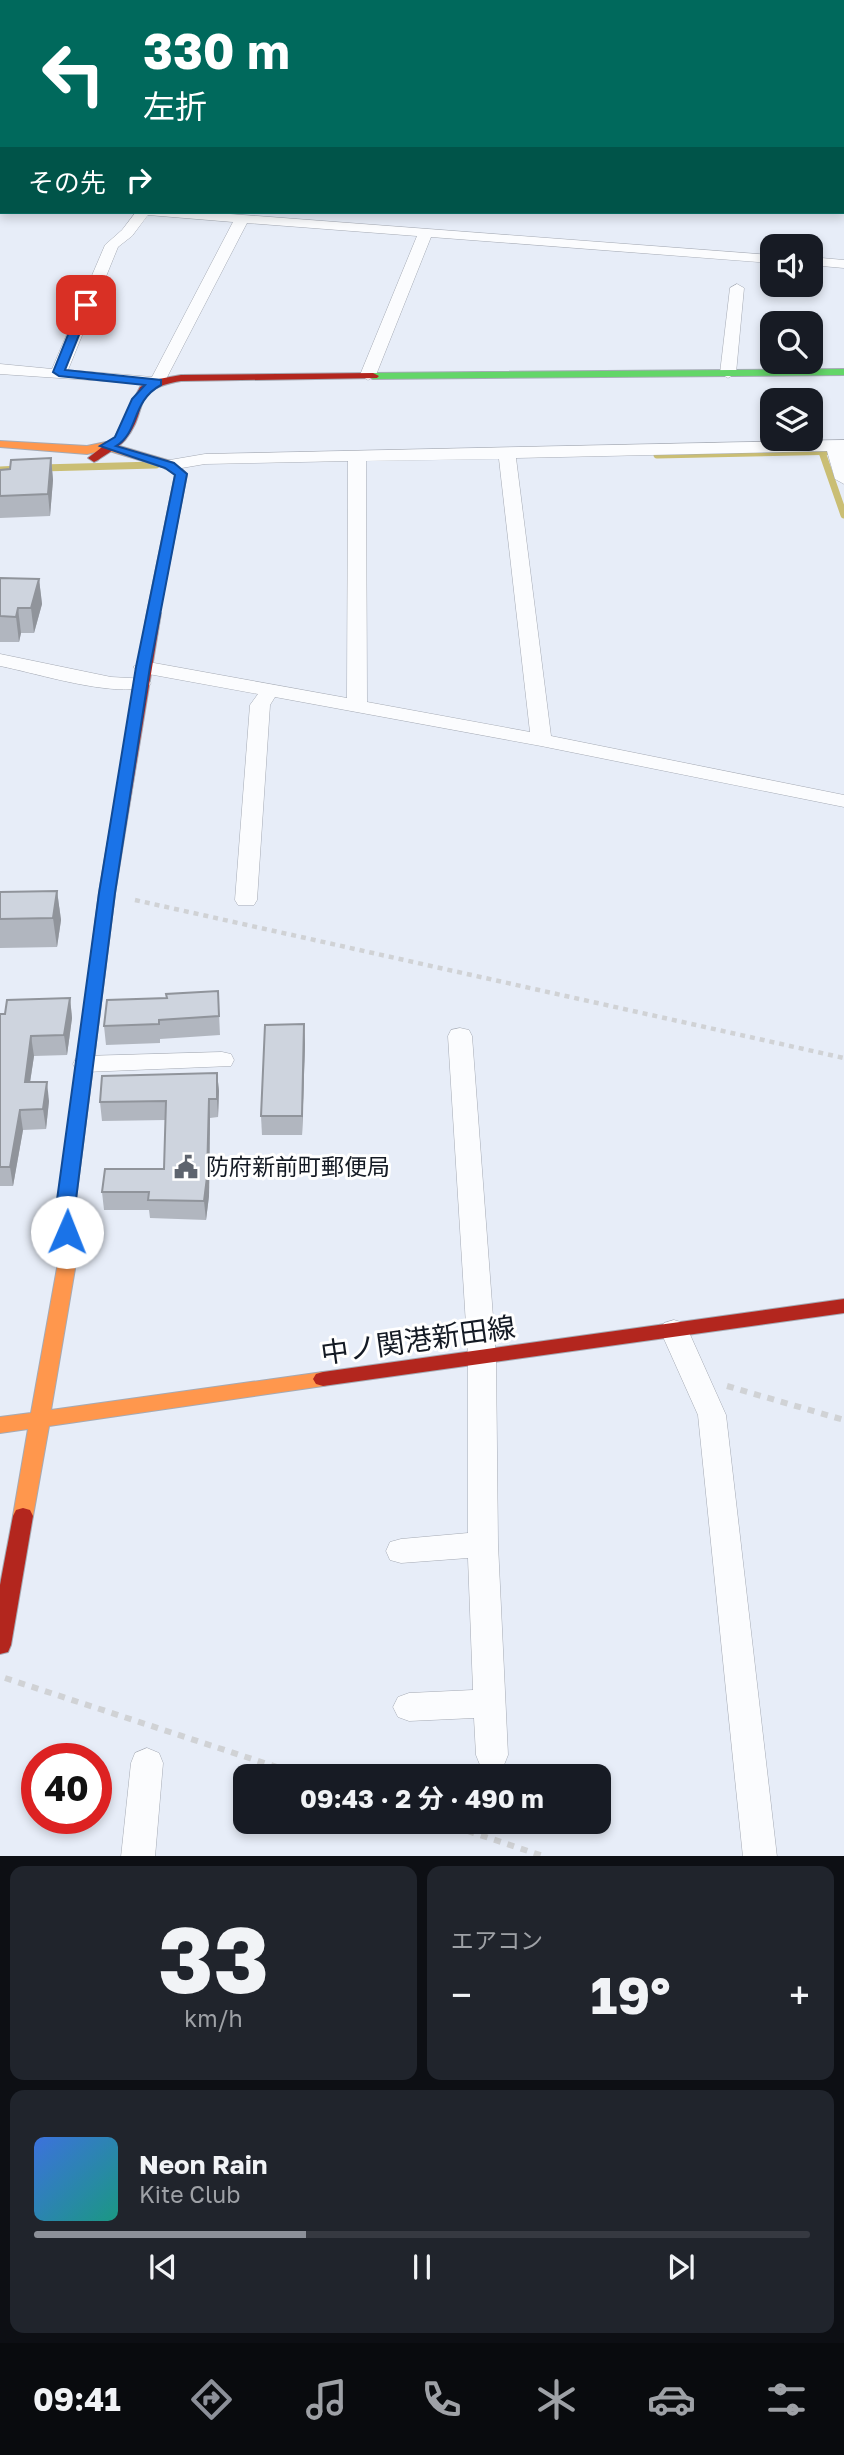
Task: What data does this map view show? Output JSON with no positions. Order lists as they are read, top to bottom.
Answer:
{
  "streets": {
    "street": ["中ノ関港新田線"]
  },
  "places": {
    "public building": ["防府新前町郵便局"]
  },
  "page": {
    "turn": ["330 m", "左折"],
    "then": "その先",
    "limit": "40",
    "trip": "09:43 · 2 分 · 490 m",
    "tile": [
      ["33", "km/h"],
      "エアコン"
    ],
    "heat": ["−", "19°", "+"],
    "song": ["Neon Rain", "Kite Club"],
    "tabs": "09:41"
  }
}
